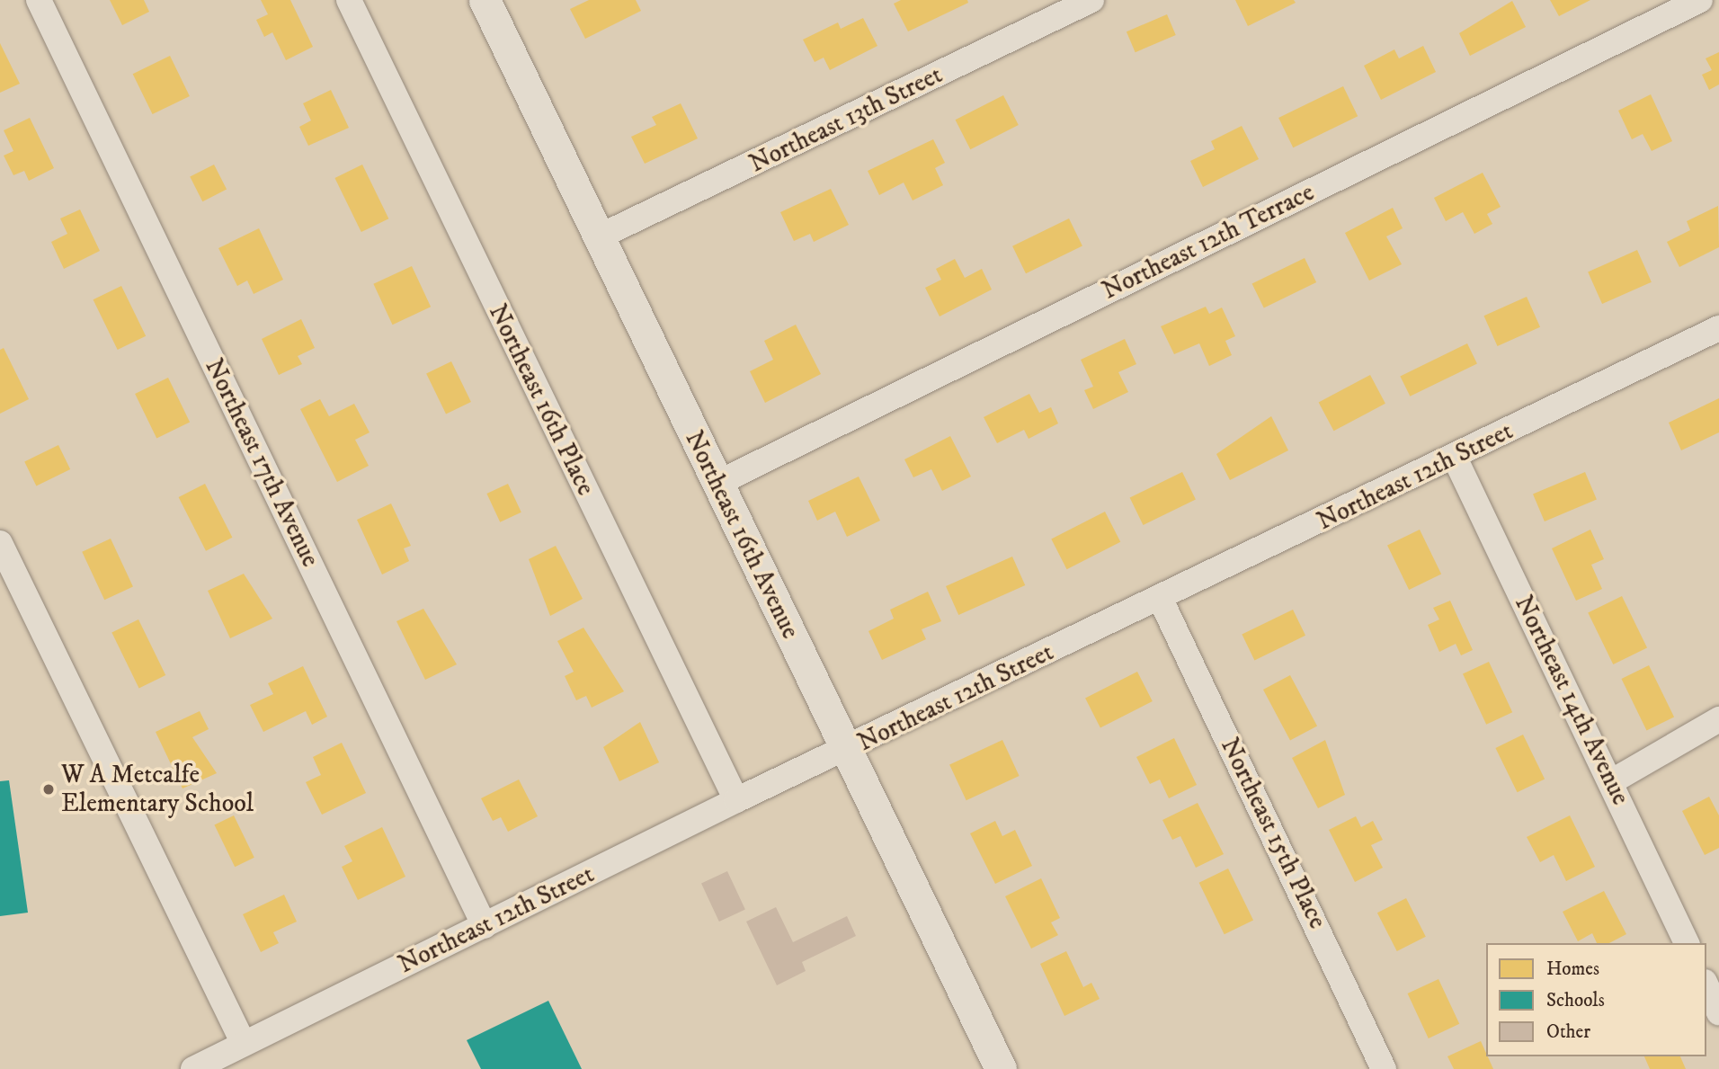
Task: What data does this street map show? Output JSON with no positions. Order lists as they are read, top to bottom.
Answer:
{
  "streets": {
    "street": [
      "Northeast 13th Street",
      "Northeast 12th Terrace",
      "Northeast 16th Place",
      "Northeast 17th Avenue",
      "Northeast 12th Street",
      "Northeast 16th Avenue",
      "Northeast 14th Avenue",
      "Northeast 15th Place"
    ]
  },
  "crossings": [
    ["Northeast 13th Street", "Northeast 16th Avenue"],
    ["Northeast 12th Terrace", "Northeast 16th Avenue"],
    ["Northeast 16th Place", "Northeast 12th Street"],
    ["Northeast 17th Avenue", "Northeast 12th Street"],
    ["Northeast 12th Street", "Northeast 16th Avenue"],
    ["Northeast 12th Street", "Northeast 14th Avenue"],
    ["Northeast 12th Street", "Northeast 15th Place"]
  ],
  "places": ["W A Metcalfe Elementary School"],
  "legend": ["Homes", "Schools", "Other"]
}
